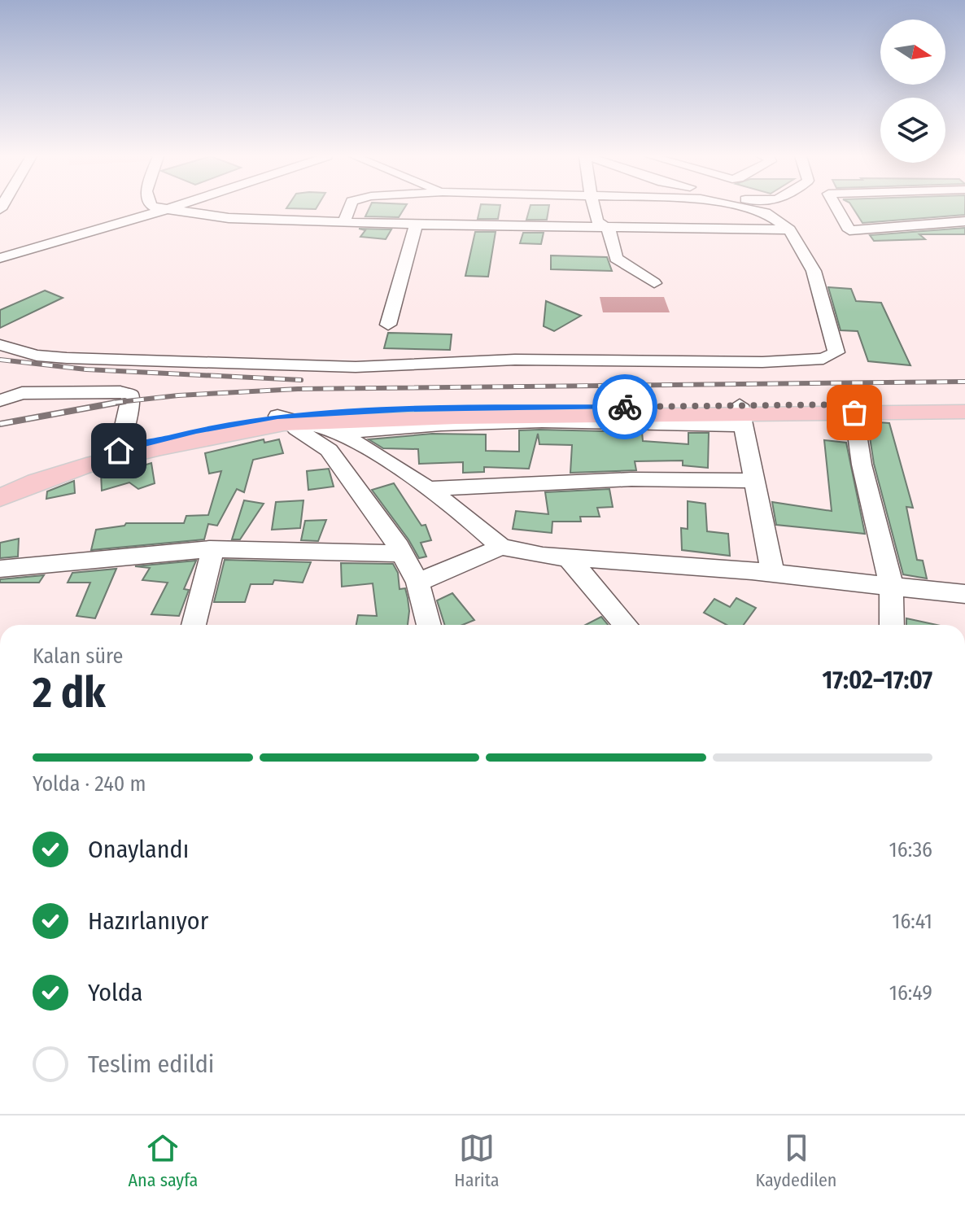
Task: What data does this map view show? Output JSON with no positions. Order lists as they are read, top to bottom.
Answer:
{
  "north": "right",
  "page": {
    "heading": ["2 dk", "Kalan süre", "17:02–17:07"],
    "bar": "Yolda · 240 m",
    "list": [
      ["Onaylandı", "16:36"],
      ["Hazırlanıyor", "16:41"],
      ["Yolda", "16:49"],
      "Teslim edildi"
    ],
    "tabs": ["Ana sayfa", "Harita", "Kaydedilen"]
  }
}
